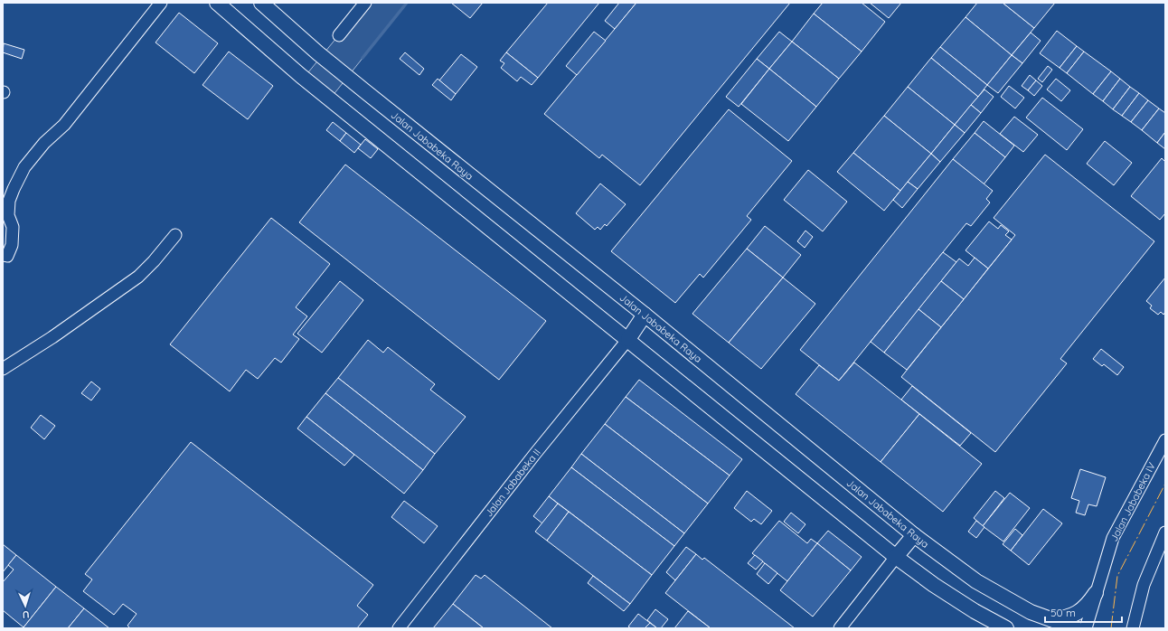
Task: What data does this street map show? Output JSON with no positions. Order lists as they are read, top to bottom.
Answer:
{
  "streets": {
    "main road": ["Jalan Jababeka Raya"],
    "street": ["Jalan Jababeka II", "Jalan Jababeka IV"]
  },
  "scale_bar": "50 m",
  "north": "bottom"
}
